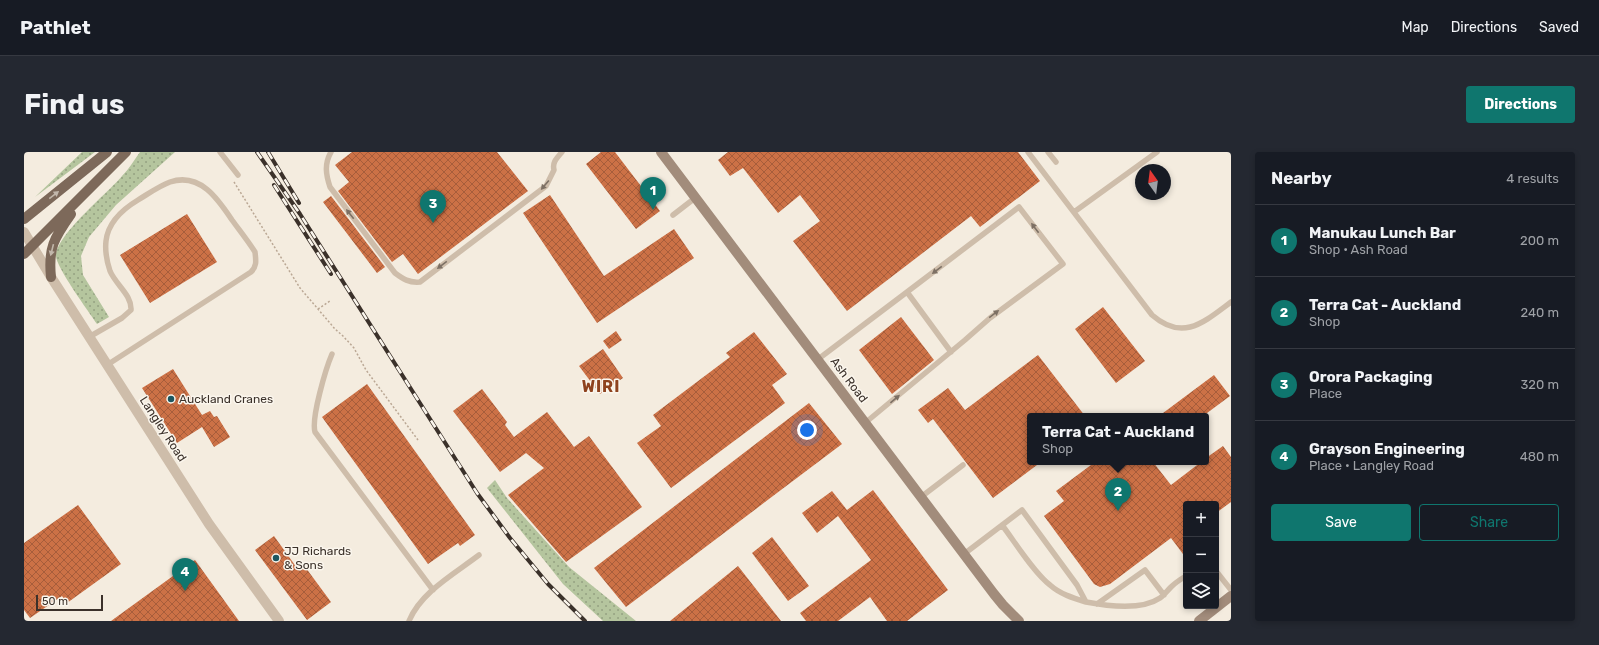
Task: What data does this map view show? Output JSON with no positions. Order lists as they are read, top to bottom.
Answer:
{
  "streets": {
    "main road": ["Ash Road"],
    "street": ["Langley Road"]
  },
  "districts": ["WIRI"],
  "places": ["Auckland Cranes", "JJ Richards & Sons"],
  "scale_bar": "50 m",
  "north": "top",
  "page": {
    "header": "Pathlet",
    "nav": ["Map", "Directions", "Saved"],
    "buttons": [
      "Directions",
      ["Save", "Share"]
    ],
    "title": "Find us",
    "heading": ["Nearby", "4 results"],
    "pins": [
      "1",
      "3",
      "2",
      "4"
    ],
    "list": [
      {
        "mark": "1",
        "name": "Manukau Lunch Bar",
        "note": "Shop · Ash Road",
        "value": "200 m"
      },
      {
        "mark": "2",
        "name": "Terra Cat - Auckland",
        "note": "Shop",
        "value": "240 m"
      },
      {
        "mark": "3",
        "name": "Orora Packaging",
        "note": "Place",
        "value": "320 m"
      },
      {
        "mark": "4",
        "name": "Grayson Engineering",
        "note": "Place · Langley Road",
        "value": "480 m"
      }
    ],
    "popup": ["Terra Cat - Auckland", "Shop"],
    "map_buttons": ["+", "−"],
    "scale": "50 m"
  }
}
